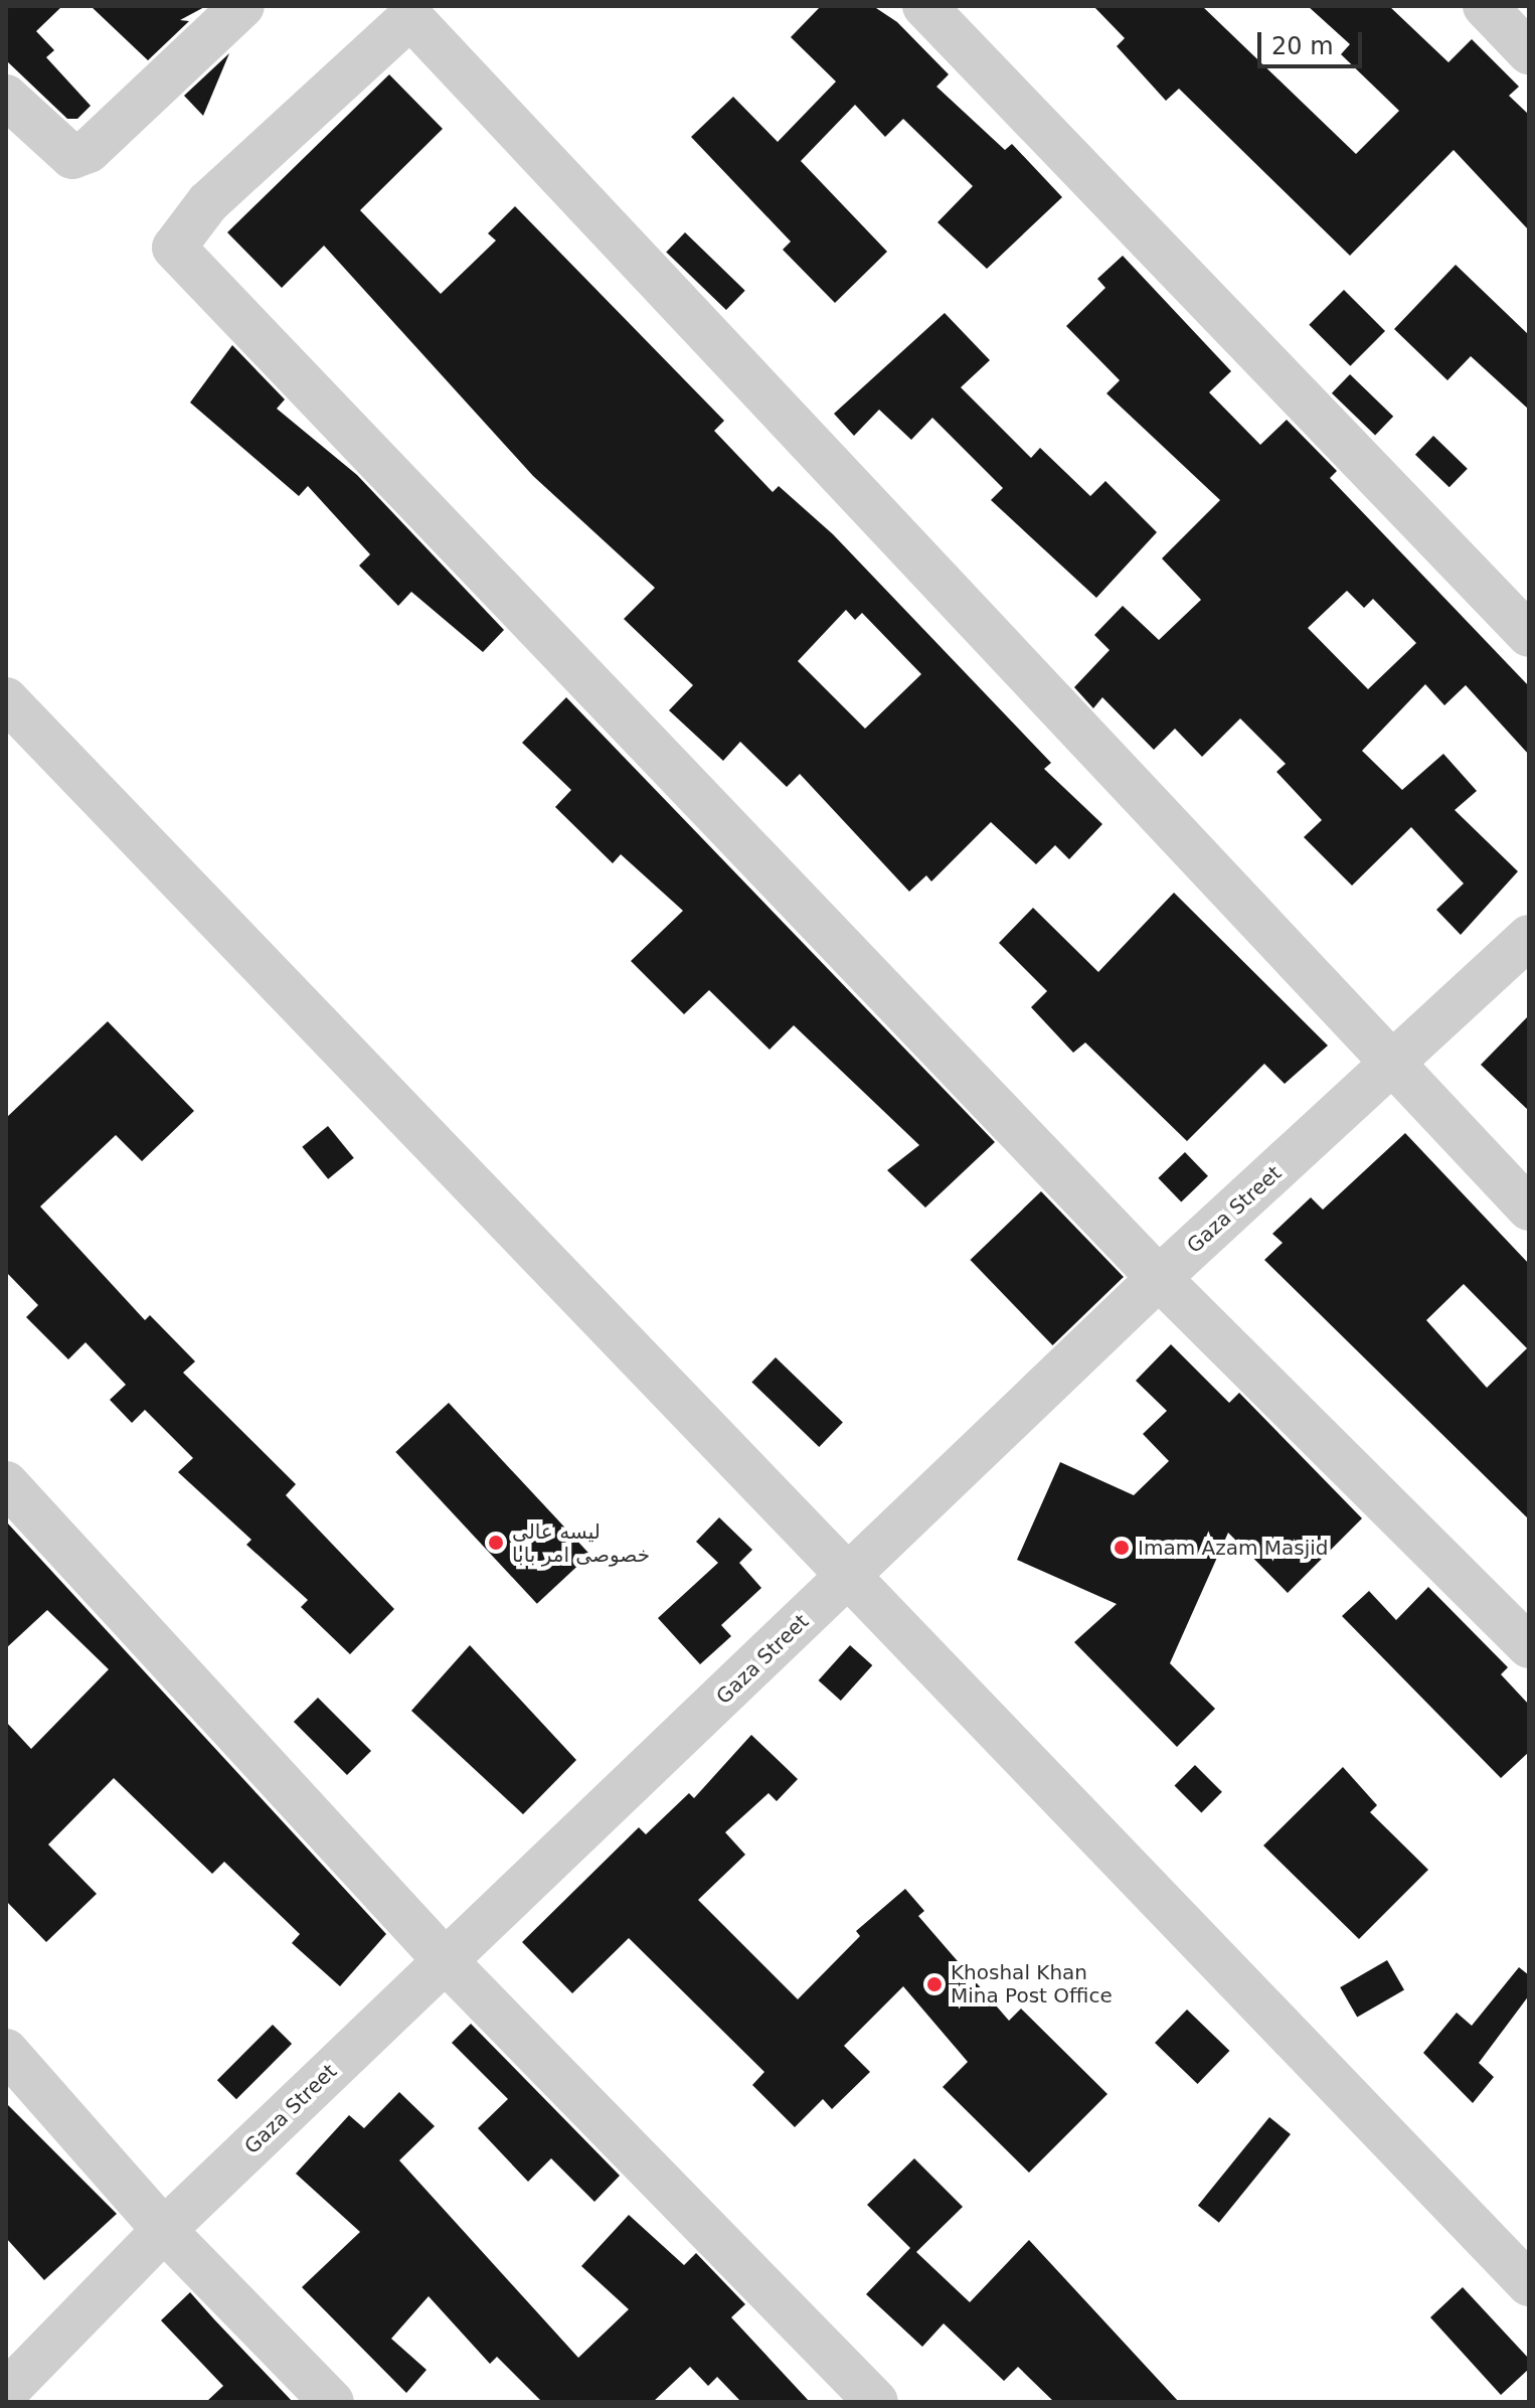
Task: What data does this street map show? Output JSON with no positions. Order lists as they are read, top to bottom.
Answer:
{
  "streets": {
    "street": ["Gaza Street"]
  },
  "places": ["لیسه عالی خصوصی امر بابا", "Imam Azam Masjid", "Khoshal Khan Mina Post Office"],
  "scale_bar": "20 m"
}
